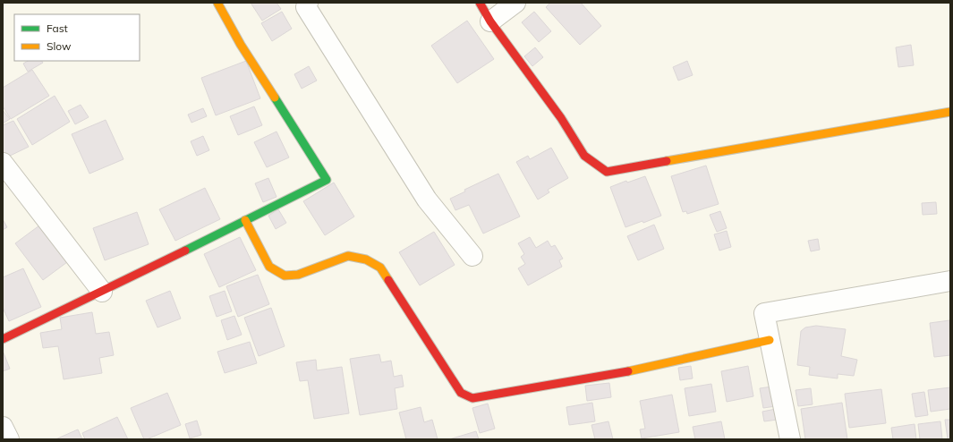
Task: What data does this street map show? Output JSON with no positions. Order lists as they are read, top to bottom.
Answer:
{
  "legend": ["Fast", "Slow"]
}
